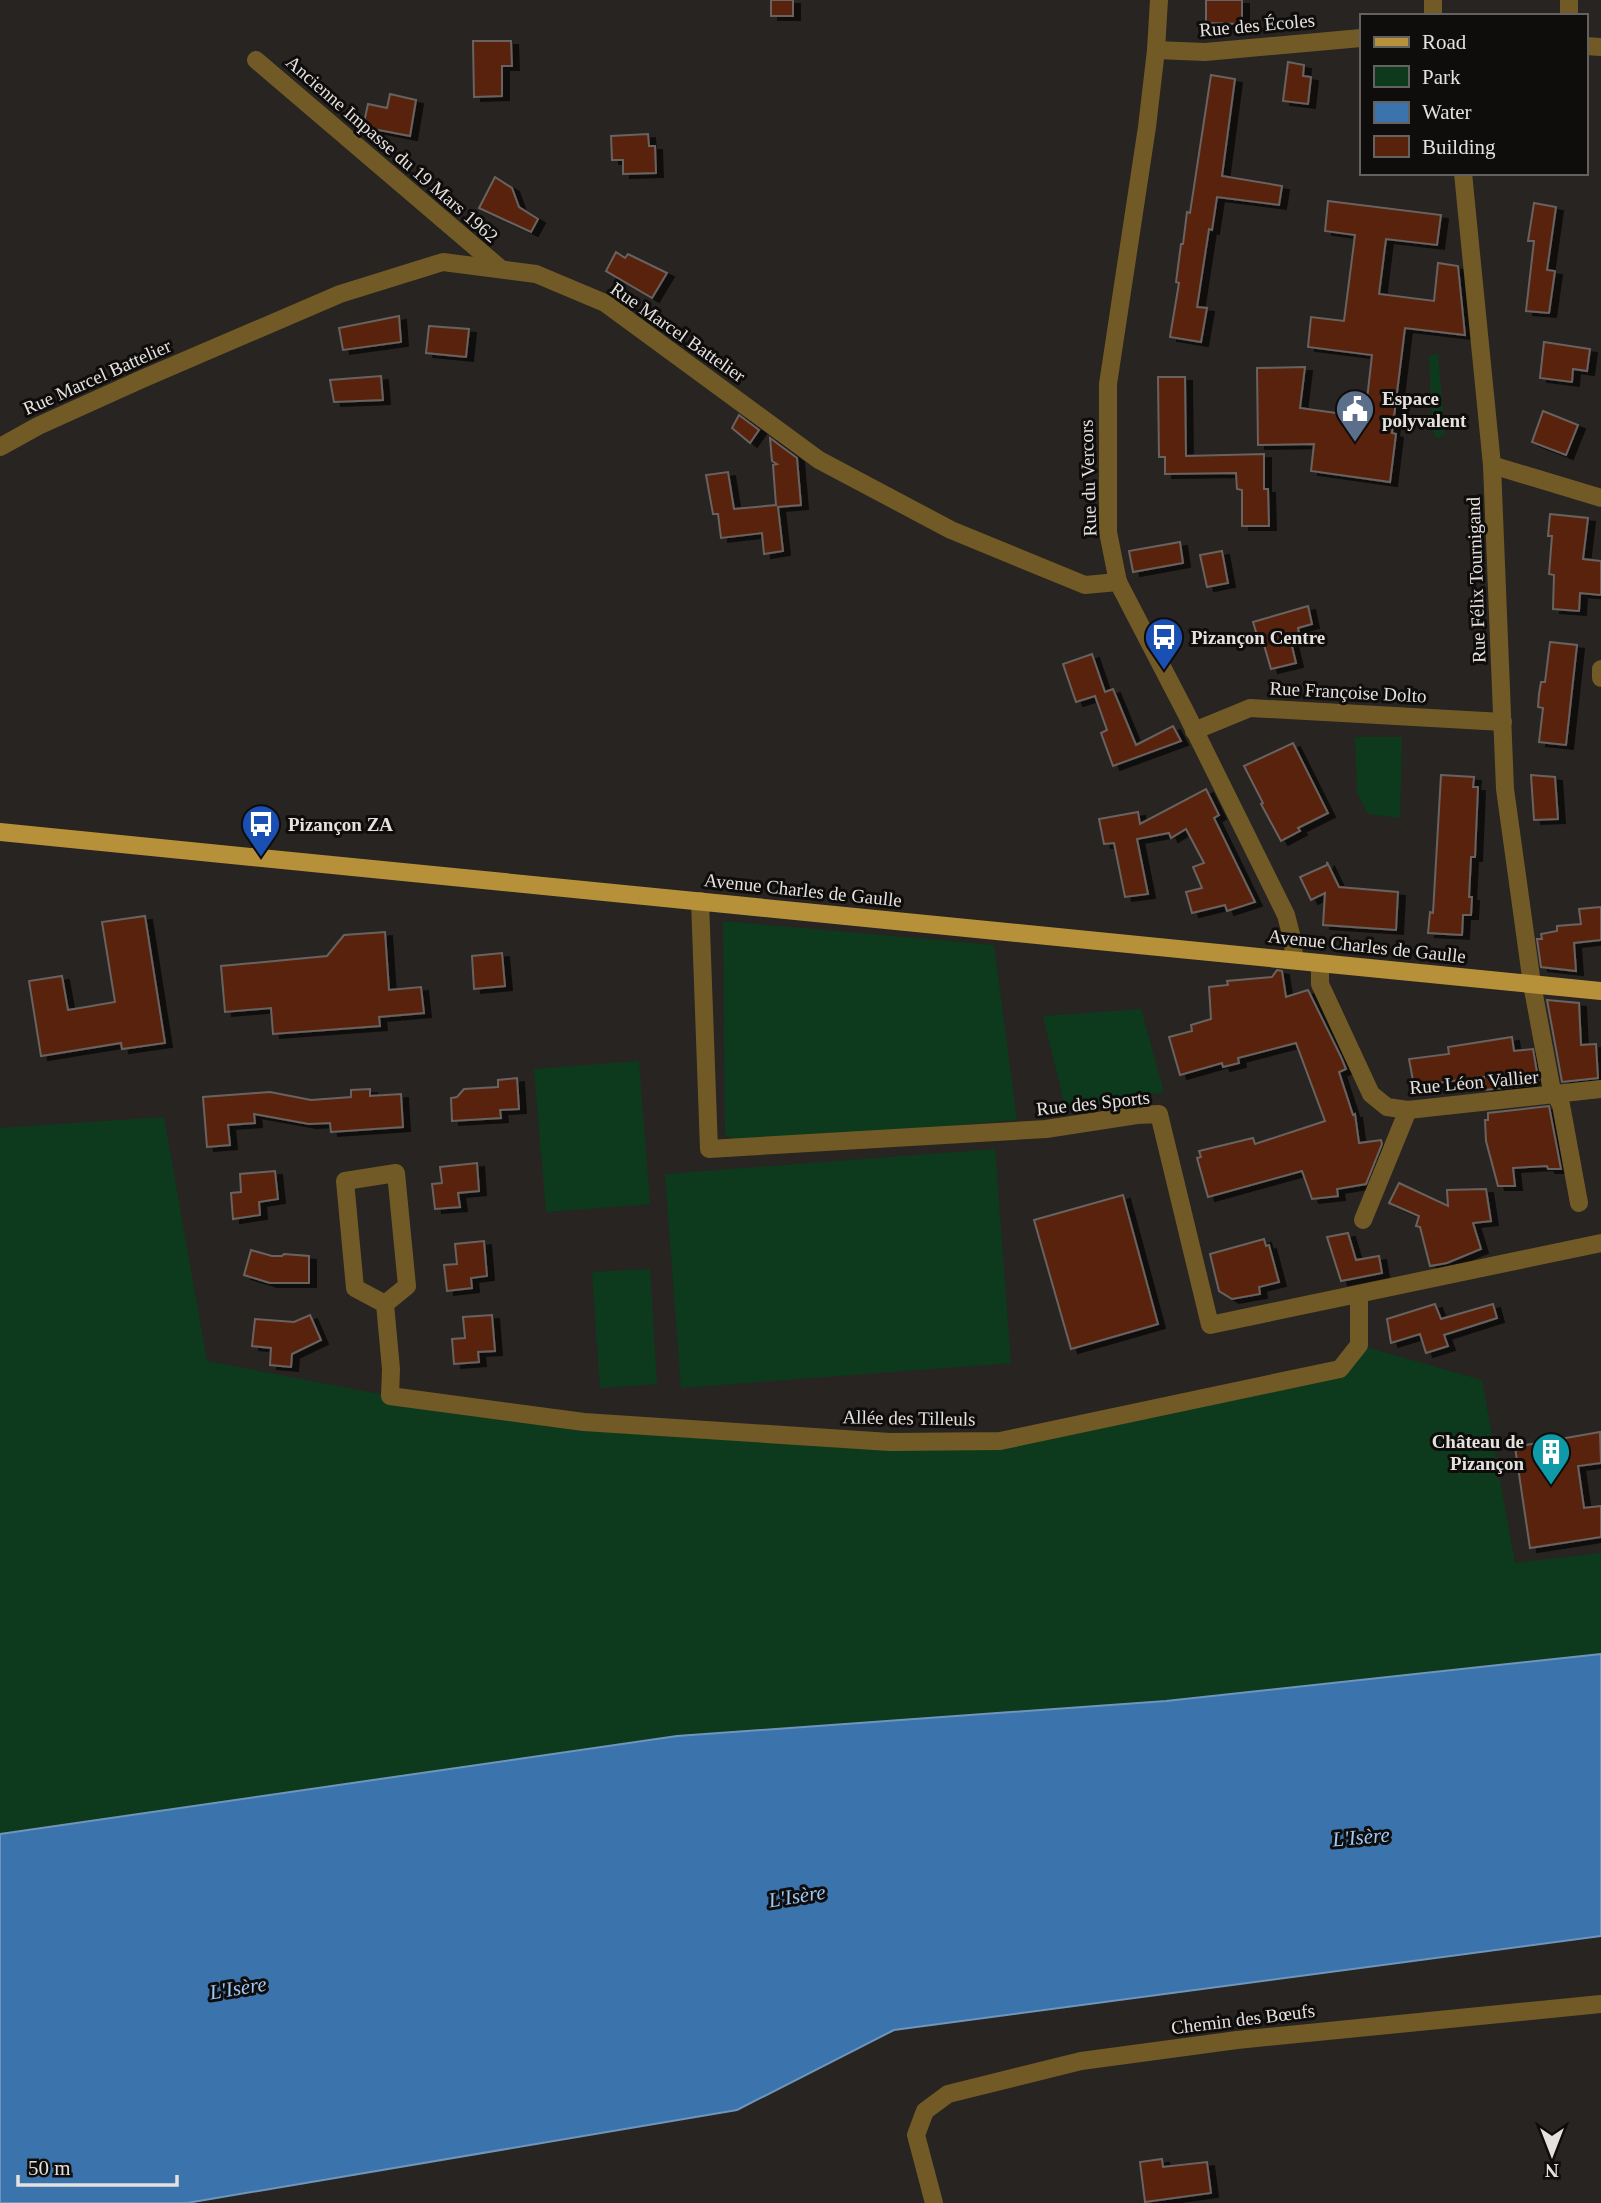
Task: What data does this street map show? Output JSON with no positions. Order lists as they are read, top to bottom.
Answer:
{
  "streets": {
    "main road": ["Avenue Charles de Gaulle"],
    "street": [
      "Rue des Écoles",
      "Ancienne Impasse du 19 Mars 1962",
      "Rue Marcel Battelier",
      "Rue du Vercors",
      "Rue Félix Tournigand",
      "Rue Françoise Dolto",
      "Rue Léon Vallier",
      "Rue des Sports",
      "Allée des Tilleuls",
      "Chemin des Bœufs"
    ]
  },
  "crossings": [
    ["Rue des Écoles", "Rue du Vercors"],
    ["Ancienne Impasse du 19 Mars 1962", "Rue Marcel Battelier"],
    ["Rue Marcel Battelier", "Rue du Vercors"],
    ["Rue du Vercors", "Rue Françoise Dolto"],
    ["Rue du Vercors", "Avenue Charles de Gaulle"],
    ["Rue Félix Tournigand", "Rue Françoise Dolto"],
    ["Rue Félix Tournigand", "Avenue Charles de Gaulle"],
    ["Rue Félix Tournigand", "Rue Léon Vallier"],
    ["Avenue Charles de Gaulle", "Rue Léon Vallier"],
    ["Avenue Charles de Gaulle", "Rue des Sports"],
    ["Rue des Sports", "Allée des Tilleuls"]
  ],
  "water": ["L'Isère"],
  "places": {
    "public building": ["Espace polyvalent"],
    "bus stop": ["Pizançon Centre", "Pizançon ZA"],
    "building": ["Château de Pizançon"]
  },
  "legend": [
    "Road",
    "Park",
    "Water",
    "Building"
  ],
  "scale_bar": "50 m",
  "north": "bottom"
}
